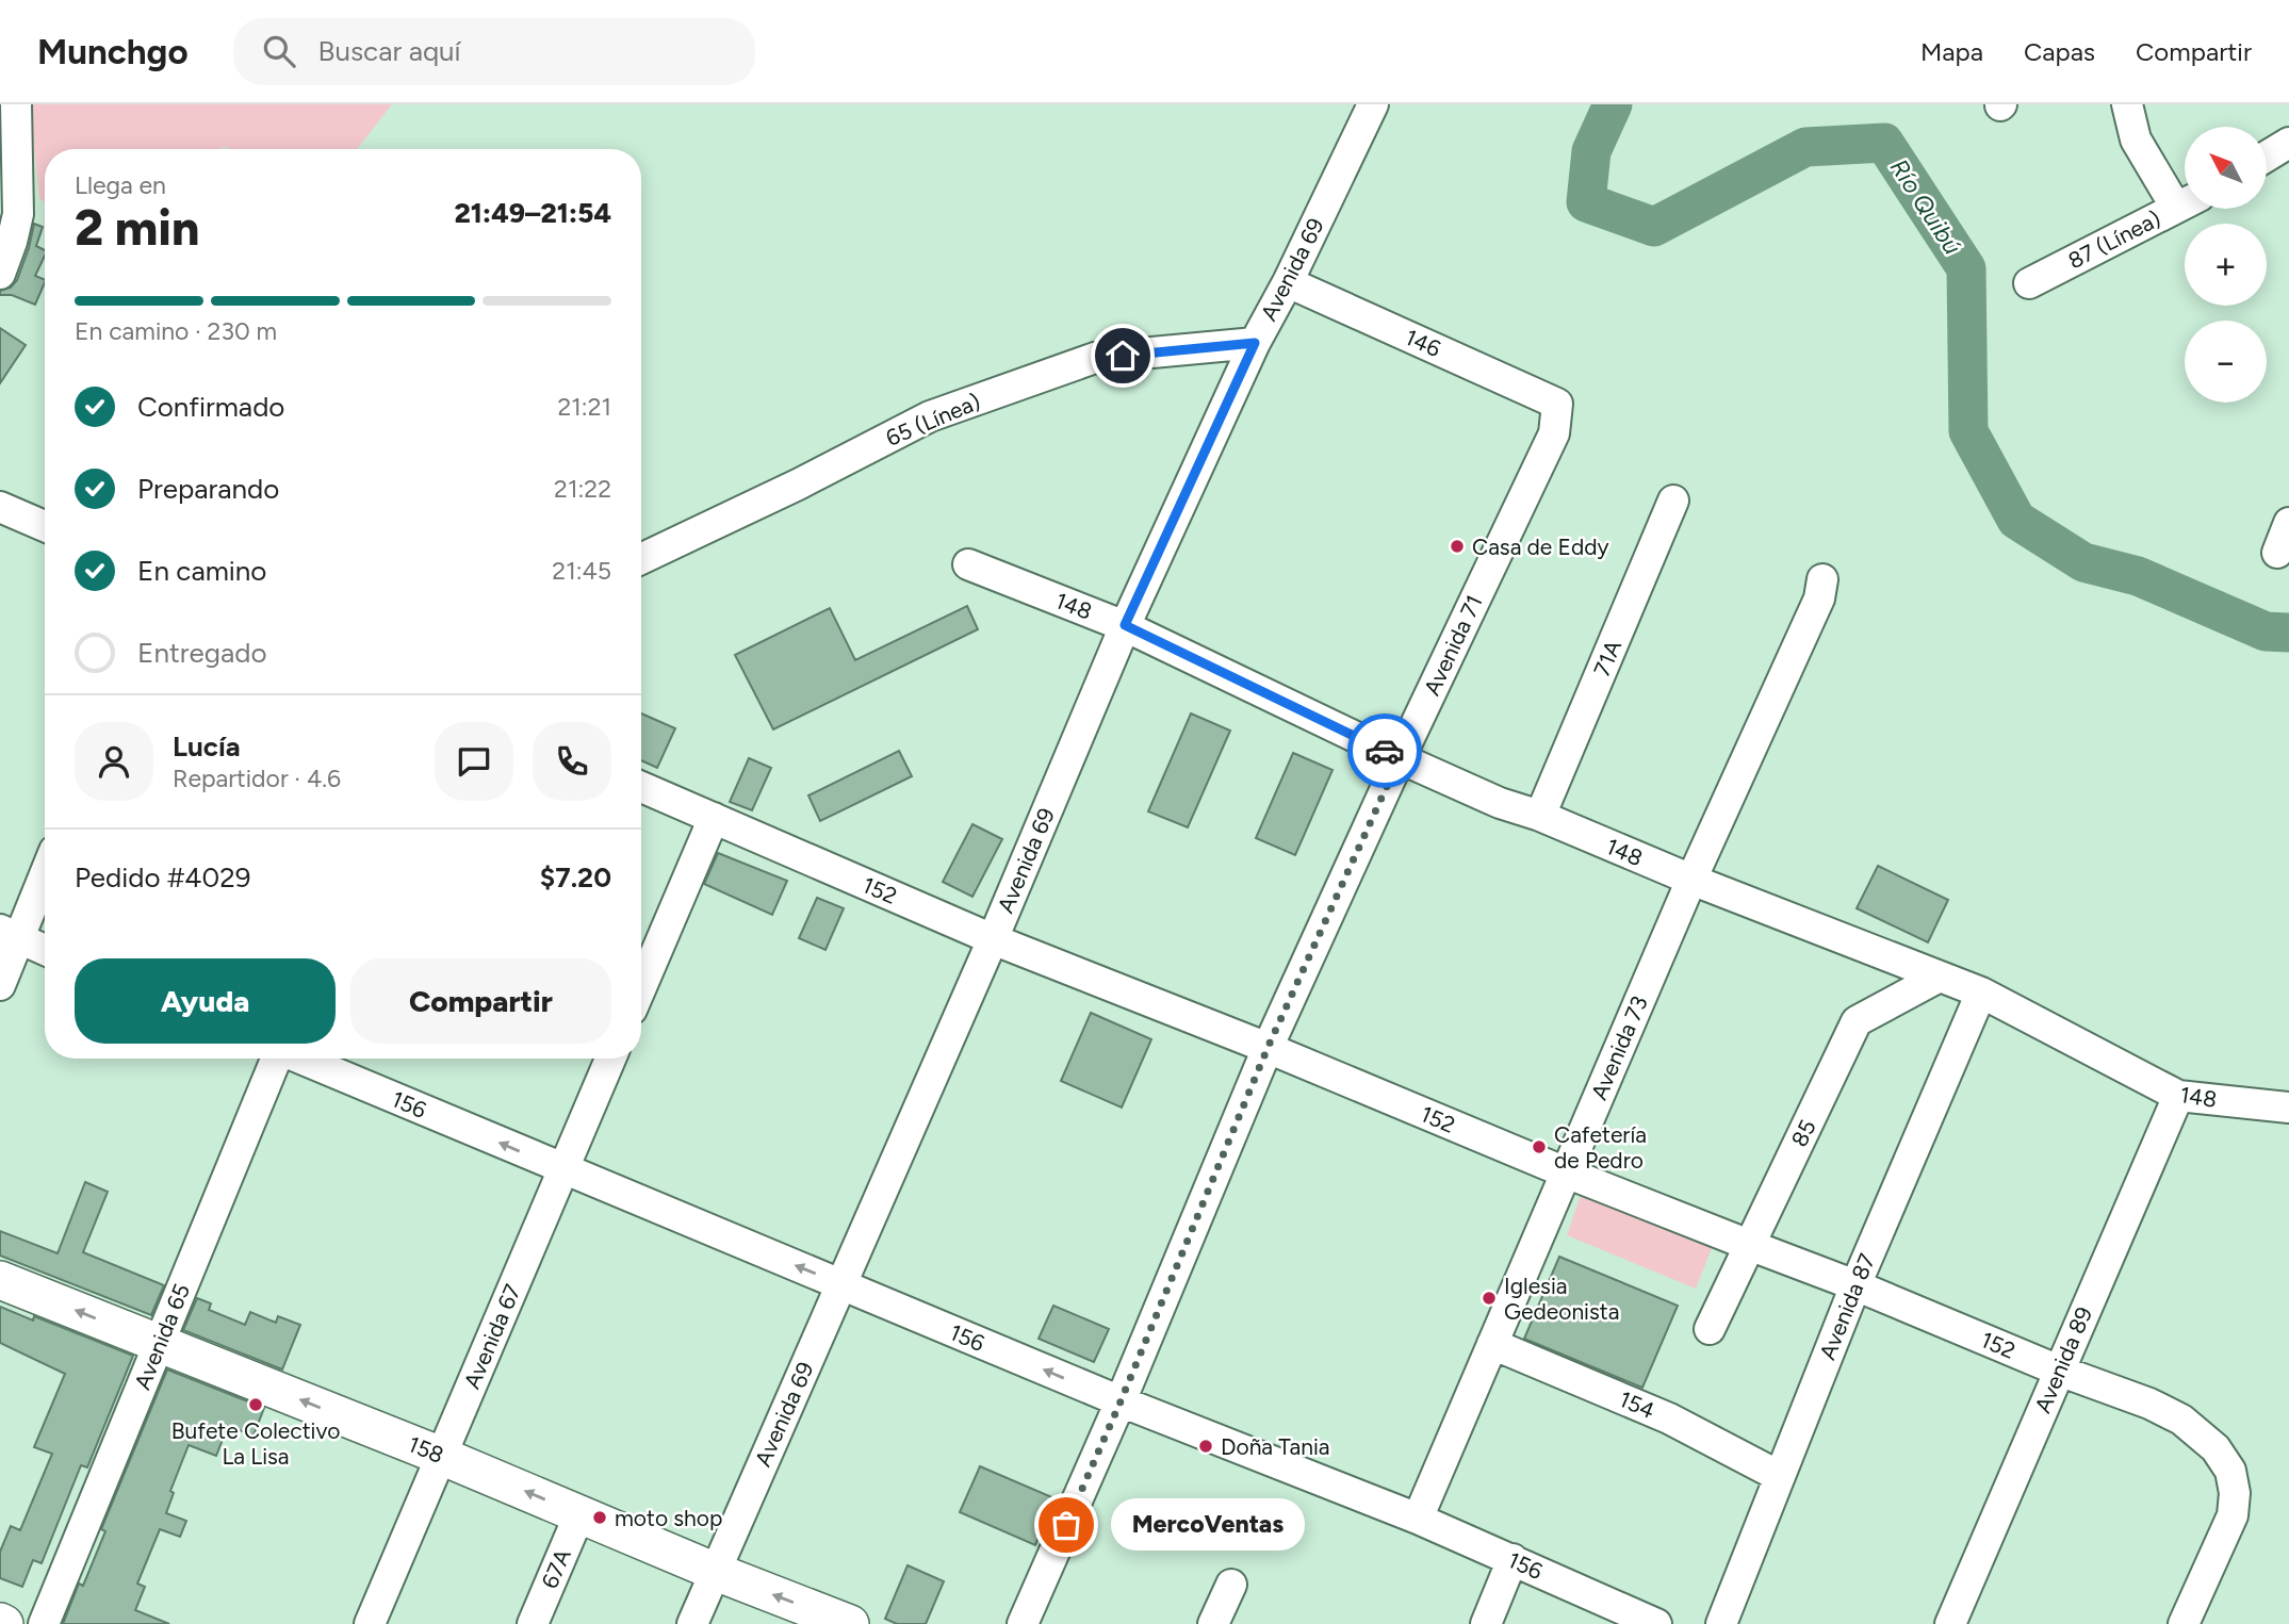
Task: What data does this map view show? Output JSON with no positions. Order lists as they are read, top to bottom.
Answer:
{
  "streets": {
    "main road": ["158"],
    "street": [
      "87 (Línea)",
      "Avenida 69",
      "146",
      "65 (Línea)",
      "148",
      "Avenida 71",
      "71A",
      "152",
      "Avenida 73",
      "156",
      "85",
      "Avenida 87",
      "Avenida 65",
      "Avenida 67",
      "Avenida 89",
      "154",
      "67A"
    ]
  },
  "crossings": [
    ["Avenida 69", "146"],
    ["Avenida 69", "65 (Línea)"],
    ["Avenida 69", "148"],
    ["Avenida 69", "152"],
    ["Avenida 69", "156"],
    ["Avenida 69", "158"],
    ["146", "Avenida 71"],
    ["148", "Avenida 71"],
    ["148", "71A"],
    ["148", "Avenida 73"],
    ["148", "85"],
    ["148", "Avenida 87"],
    ["148", "Avenida 89"],
    ["Avenida 71", "152"],
    ["Avenida 71", "156"],
    ["152", "Avenida 73"],
    ["152", "85"],
    ["152", "Avenida 87"],
    ["152", "Avenida 89"],
    ["Avenida 73", "156"],
    ["Avenida 73", "154"],
    ["156", "Avenida 67"],
    ["Avenida 87", "154"],
    ["Avenida 65", "158"],
    ["Avenida 67", "158"],
    ["158", "67A"]
  ],
  "one_way": ["156", "158"],
  "water": ["Río Quibú"],
  "places": [
    "Casa de Eddy",
    "Cafetería de Pedro",
    "Iglesia Gedeonista",
    "Bufete Colectivo La Lisa",
    "Doña Tania",
    "moto shop",
    "MercoVentas"
  ],
  "north": "top left",
  "page": {
    "header": "Munchgo",
    "search": "Buscar aquí",
    "nav": ["Mapa", "Capas", "Compartir"],
    "map_buttons": ["+", "−"],
    "heading": ["2 min", "Llega en", "21:49–21:54"],
    "panel": [
      "Lucía",
      "Repartidor · 4.6",
      "Pedido #4029",
      "$7.20"
    ],
    "bar": "En camino · 230 m",
    "list": [
      ["Confirmado", "21:21"],
      ["Preparando", "21:22"],
      ["En camino", "21:45"],
      "Entregado"
    ],
    "buttons": ["Ayuda", "Compartir"],
    "bubble": "MercoVentas"
  }
}
